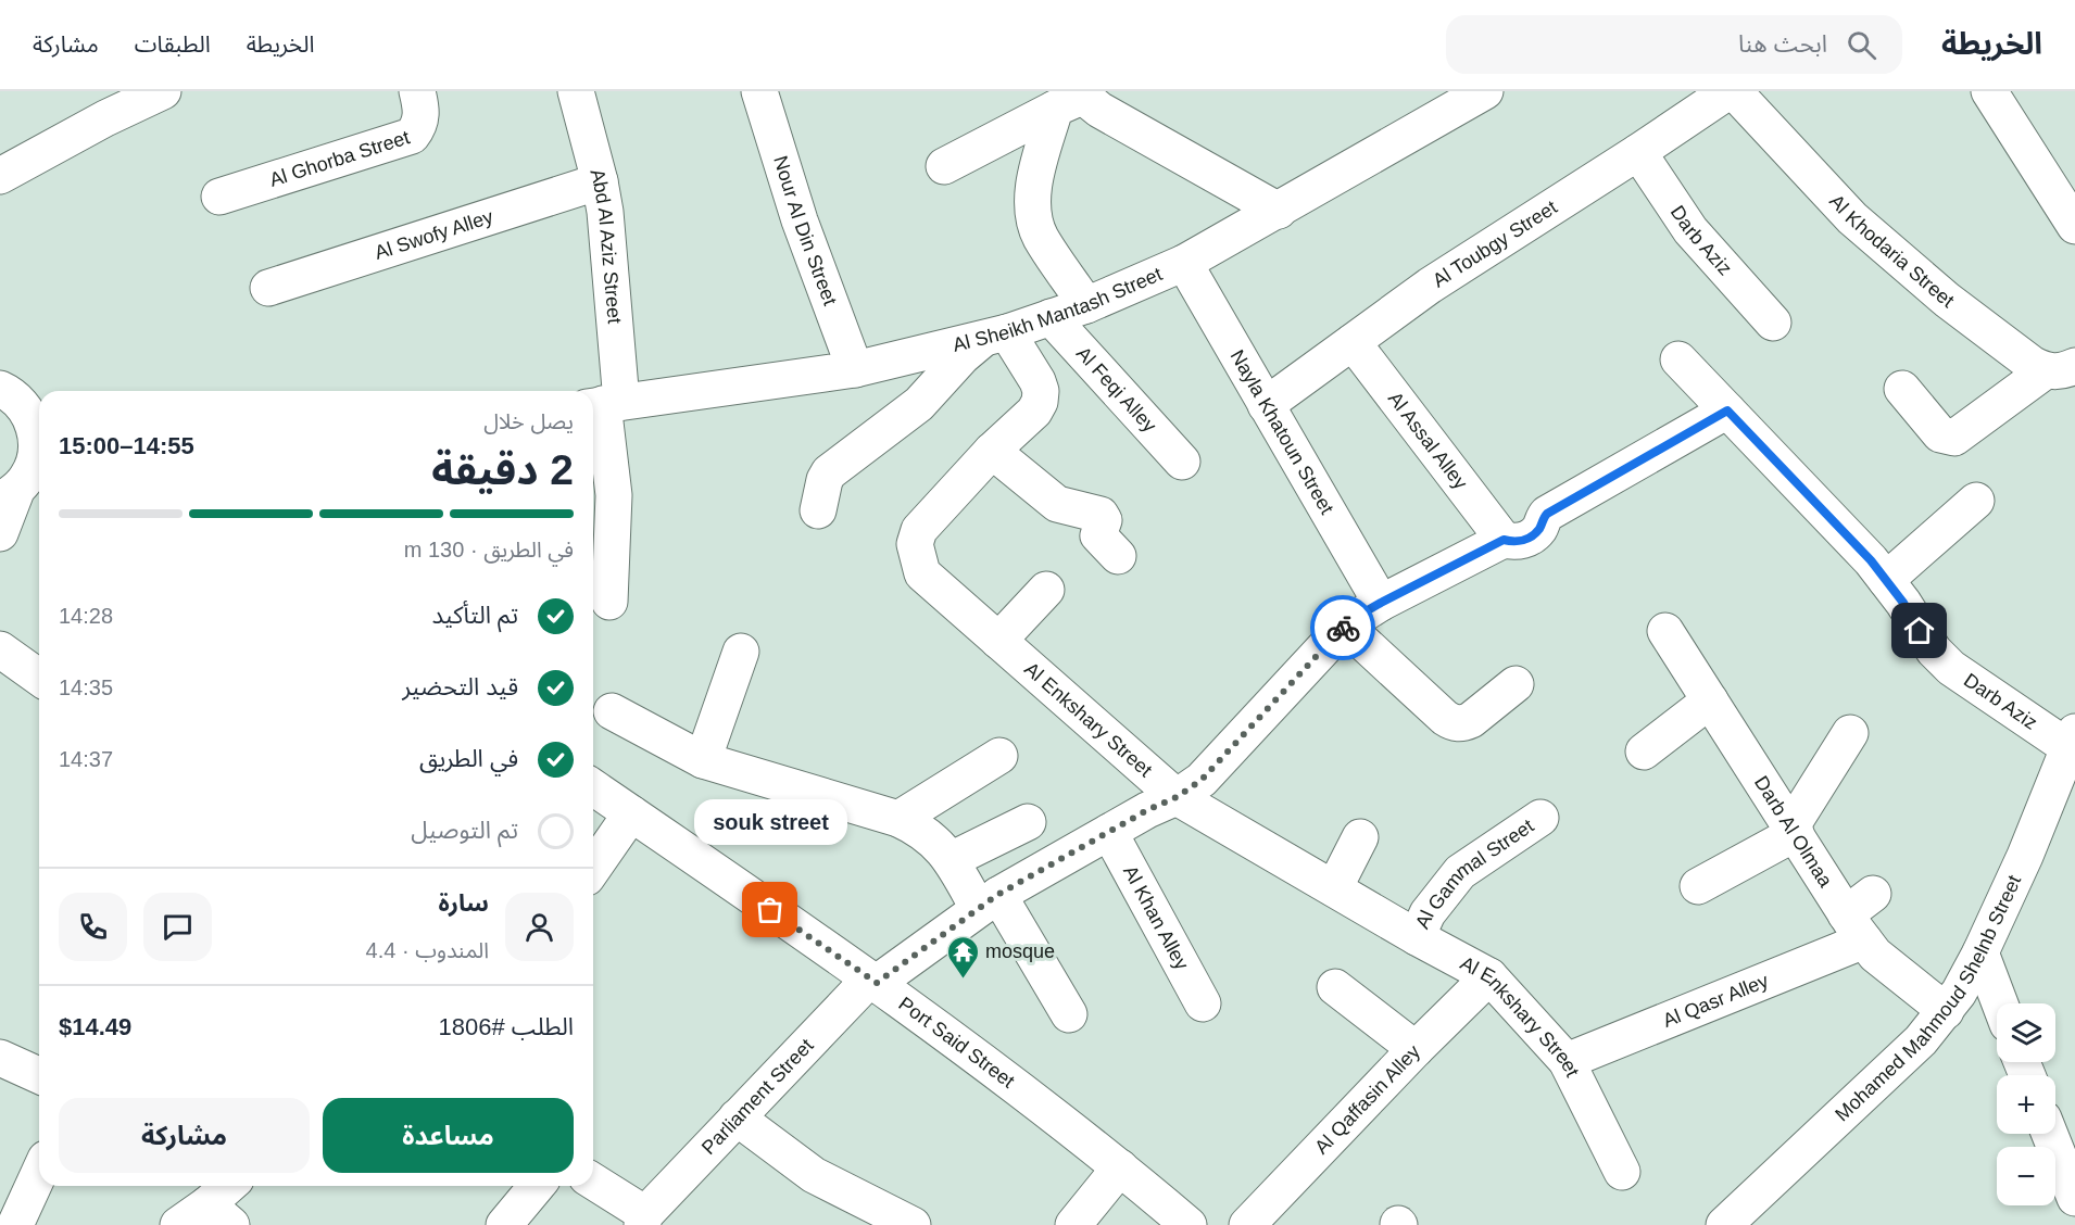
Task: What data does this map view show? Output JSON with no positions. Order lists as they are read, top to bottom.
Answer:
{
  "streets": {
    "street": [
      "Al Ghorba Street",
      "Nour Al Din Street",
      "Al Swofy Alley",
      "Darb Aziz",
      "Al Toubgy Street",
      "Abd Al Aziz Street",
      "Al Khodaria Street",
      "Al Sheikh Mantash Street",
      "Al Feqi Alley",
      "Nayla Khatoun Street",
      "Al Assal Alley",
      "Al Enkshary Street",
      "Darb Al Olmaa",
      "Al Gammal Street",
      "Al Khan Alley",
      "Mohamed Mahmoud Shelnb Street",
      "Al Qasr Alley",
      "Port Said Street",
      "Parliament Street",
      "Al Qaffasin Alley"
    ]
  },
  "crossings": [
    ["Nour Al Din Street", "Al Sheikh Mantash Street"],
    ["Al Swofy Alley", "Abd Al Aziz Street"],
    ["Darb Aziz", "Al Toubgy Street"],
    ["Darb Aziz", "Mohamed Mahmoud Shelnb Street"],
    ["Darb Aziz", "Parliament Street"],
    ["Al Toubgy Street", "Al Khodaria Street"],
    ["Al Toubgy Street", "Nayla Khatoun Street"],
    ["Al Toubgy Street", "Al Assal Alley"],
    ["Abd Al Aziz Street", "Al Sheikh Mantash Street"],
    ["Al Sheikh Mantash Street", "Al Feqi Alley"],
    ["Al Sheikh Mantash Street", "Nayla Khatoun Street"],
    ["Al Sheikh Mantash Street", "Al Enkshary Street"],
    ["Nayla Khatoun Street", "Parliament Street"],
    ["Al Assal Alley", "Parliament Street"],
    ["Al Enkshary Street", "Al Gammal Street"],
    ["Al Enkshary Street", "Al Qasr Alley"],
    ["Al Enkshary Street", "Parliament Street"],
    ["Al Enkshary Street", "Al Qaffasin Alley"],
    ["Darb Al Olmaa", "Mohamed Mahmoud Shelnb Street"],
    ["Darb Al Olmaa", "Al Qasr Alley"],
    ["Al Khan Alley", "Parliament Street"],
    ["Port Said Street", "Parliament Street"]
  ],
  "places": {
    "other": ["souk street"],
    "temple": ["mosque"]
  },
  "page": {
    "header": "الخريطة",
    "search": "ابحث هنا",
    "nav": ["الخريطة", "الطبقات", "مشاركة"],
    "heading": ["2 دقيقة", "يصل خلال", "14:55–15:00"],
    "panel": [
      "سارة",
      "المندوب · 4.4",
      "الطلب #1806",
      "$14.49"
    ],
    "bar": "في الطريق · 130 m",
    "list": [
      ["تم التأكيد", "14:28"],
      ["قيد التحضير", "14:35"],
      ["في الطريق", "14:37"],
      "تم التوصيل"
    ],
    "bubble": "souk street",
    "map_buttons": ["+", "−"],
    "buttons": ["مساعدة", "مشاركة"]
  }
}
